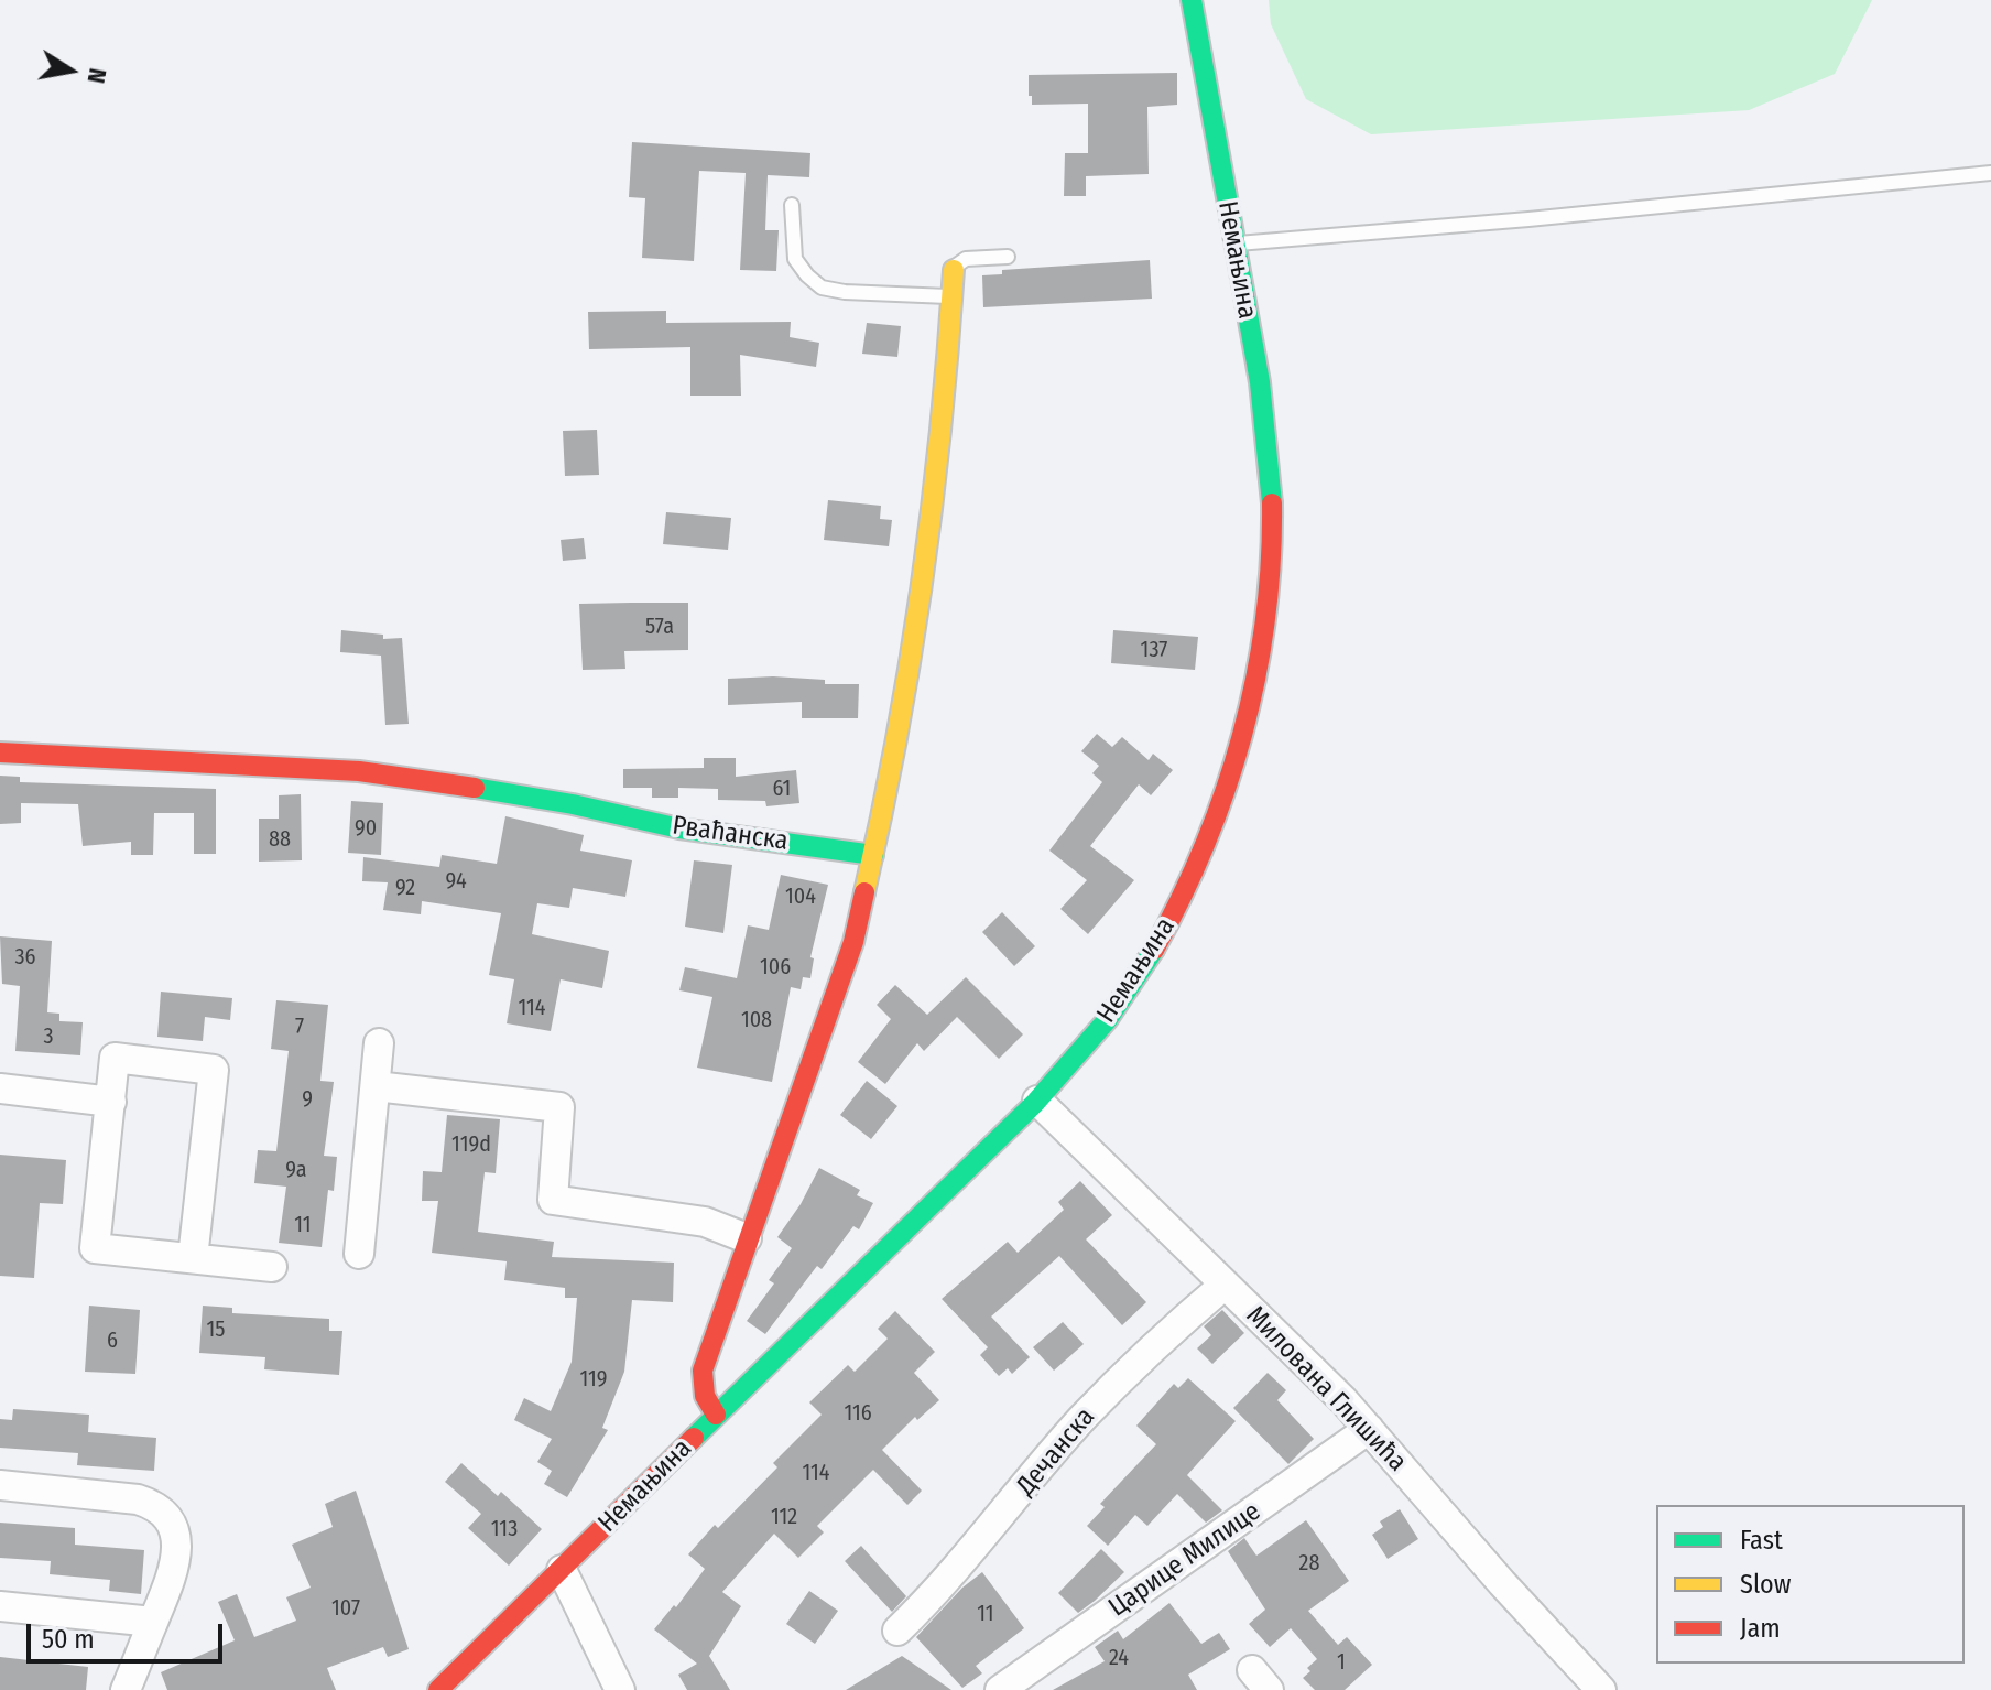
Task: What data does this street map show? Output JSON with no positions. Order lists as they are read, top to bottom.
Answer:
{
  "streets": {
    "street": [
      "Немањина",
      "Рваћанска",
      "Милована Глишића",
      "Дечанска",
      "Царице Милице"
    ]
  },
  "crossings": [
    ["Немањина", "Милована Глишића"],
    ["Милована Глишића", "Дечанска"],
    ["Милована Глишића", "Царице Милице"]
  ],
  "house_numbers": [
    "57a",
    "137",
    "61",
    "90",
    "88",
    "94",
    "92",
    "104",
    "36",
    "106",
    "114",
    "108",
    "7",
    "3",
    "9",
    "119d",
    "9a",
    "11",
    "15",
    "6",
    "119",
    "116",
    "114",
    "112",
    "113",
    "28",
    "107",
    "11",
    "24",
    "1"
  ],
  "legend": ["Fast", "Slow", "Jam"],
  "scale_bar": "50 m",
  "north": "right"
}
